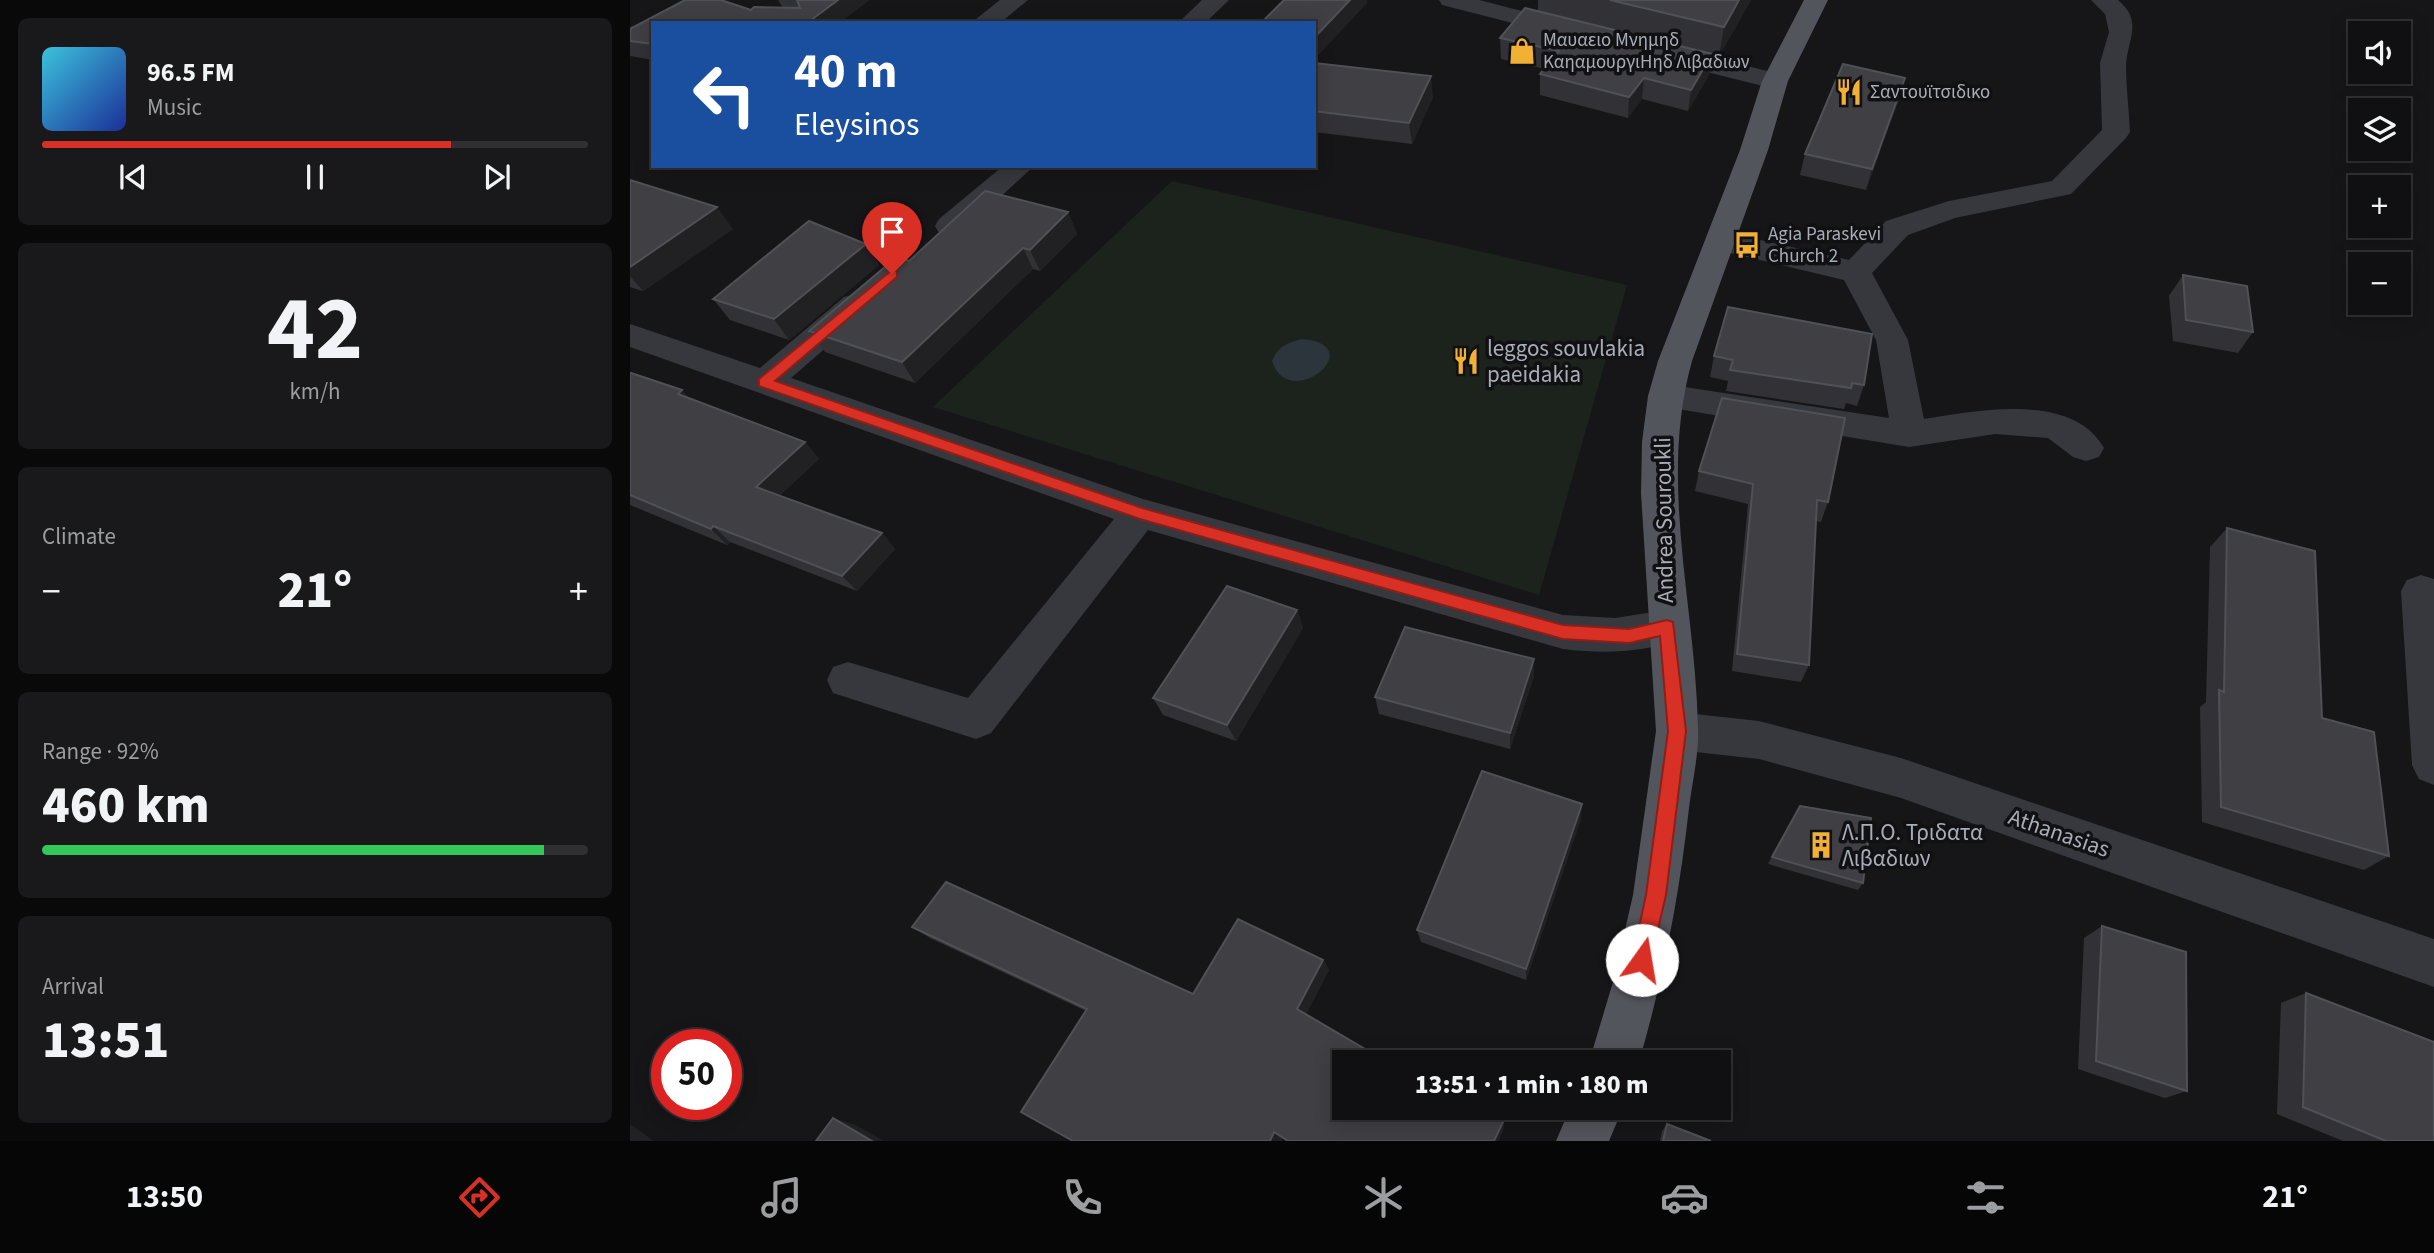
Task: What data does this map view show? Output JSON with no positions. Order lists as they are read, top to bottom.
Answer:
{
  "streets": {
    "main road": ["Andrea Souroukli"],
    "street": ["Athanasias"]
  },
  "crossings": [
    ["Andrea Souroukli", "Athanasias"]
  ],
  "places": {
    "shop": ["Μαυαειο Μνημηδ ΚαηαμουργιΗηδ Λιβαδιων"],
    "restaurant": ["Σαντουϊτσιδικο", "leggos souvlakia paeidakia"],
    "bus stop": ["Agia Paraskevi Church 2"],
    "building": ["Λ.Π.Ο. Τριδατα Λιβαδιων"]
  },
  "page": {
    "map_buttons": ["+", "−"],
    "turn": ["40 m", "Eleysinos"],
    "song": ["96.5 FM", "Music"],
    "tile": [
      ["42", "km/h"],
      "Climate",
      ["Range · 92%", "460 km"],
      ["Arrival", "13:51"]
    ],
    "heat": ["−", "21°", "+"],
    "limit": "50",
    "trip": "13:51 · 1 min · 180 m",
    "tabs": ["13:50", "21°"]
  }
}
